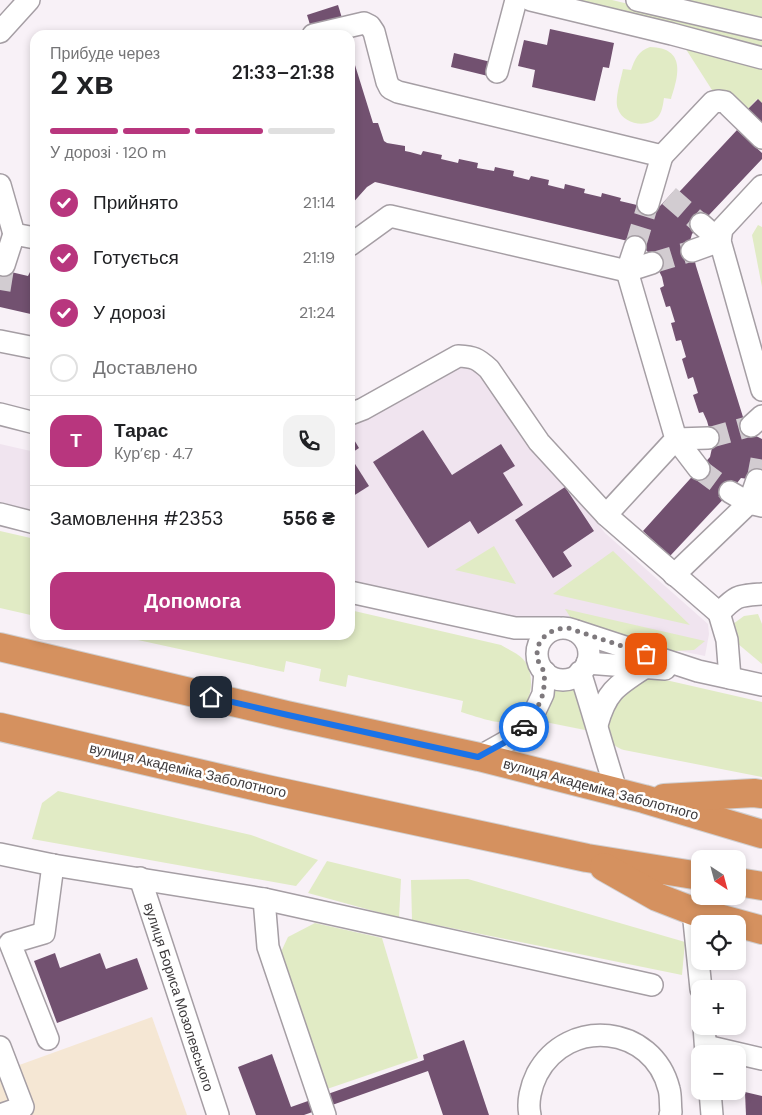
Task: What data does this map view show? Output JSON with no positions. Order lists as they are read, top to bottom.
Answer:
{
  "streets": {
    "highway": ["вулиця Академіка Заболотного"],
    "street": ["вулиця Бориса Мозолевського"]
  },
  "north": "bottom right",
  "page": {
    "heading": ["2 хв", "Прибуде через", "21:33–21:38"],
    "panel": [
      "Тарас",
      "Кур’єр · 4.7",
      "Замовлення #2353",
      "556 ₴"
    ],
    "bar": "У дорозі · 120 m",
    "list": [
      ["Прийнято", "21:14"],
      ["Готується", "21:19"],
      ["У дорозі", "21:24"],
      "Доставлено"
    ],
    "round": "Т",
    "buttons": "Допомога",
    "map_buttons": ["+", "−"]
  }
}
